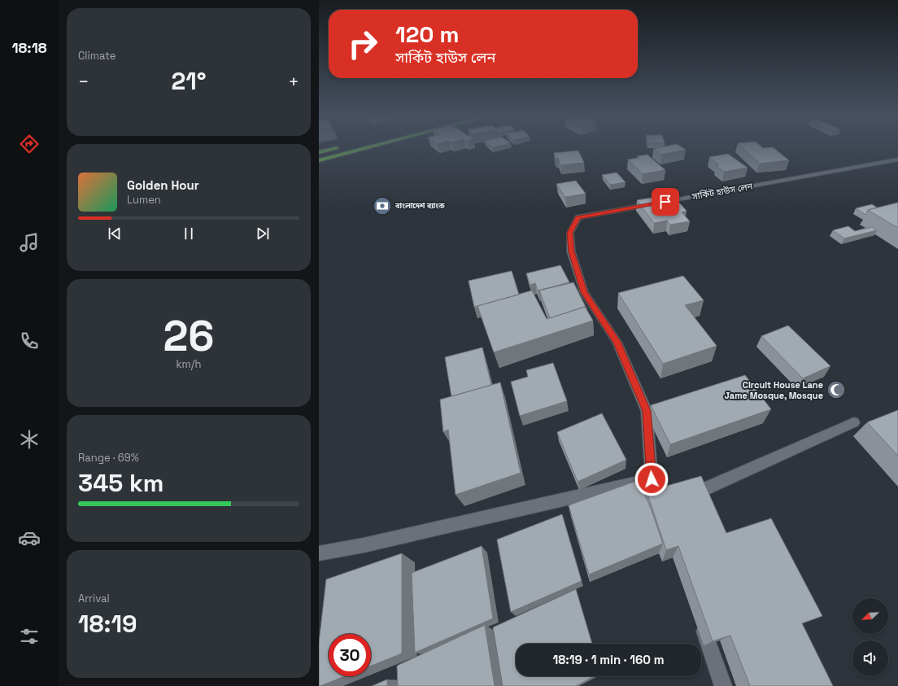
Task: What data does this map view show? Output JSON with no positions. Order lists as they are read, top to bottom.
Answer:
{
  "streets": {
    "street": ["সার্কিট হাউস লেন"]
  },
  "places": {
    "bank": ["বাংলাদেশ ব্যাংক"],
    "mosque": ["Circuit House Lane Jame Mosque, Mosque"]
  },
  "north": "bottom left",
  "page": {
    "tabs": "18:18",
    "tile": [
      "Climate",
      ["26", "km/h"],
      ["Range · 69%", "345 km"],
      ["Arrival", "18:19"]
    ],
    "turn": ["120 m", "সার্কিট হাউস লেন"],
    "heat": ["−", "21°", "+"],
    "song": ["Golden Hour", "Lumen"],
    "limit": "30",
    "trip": "18:19 · 1 min · 160 m"
  }
}
